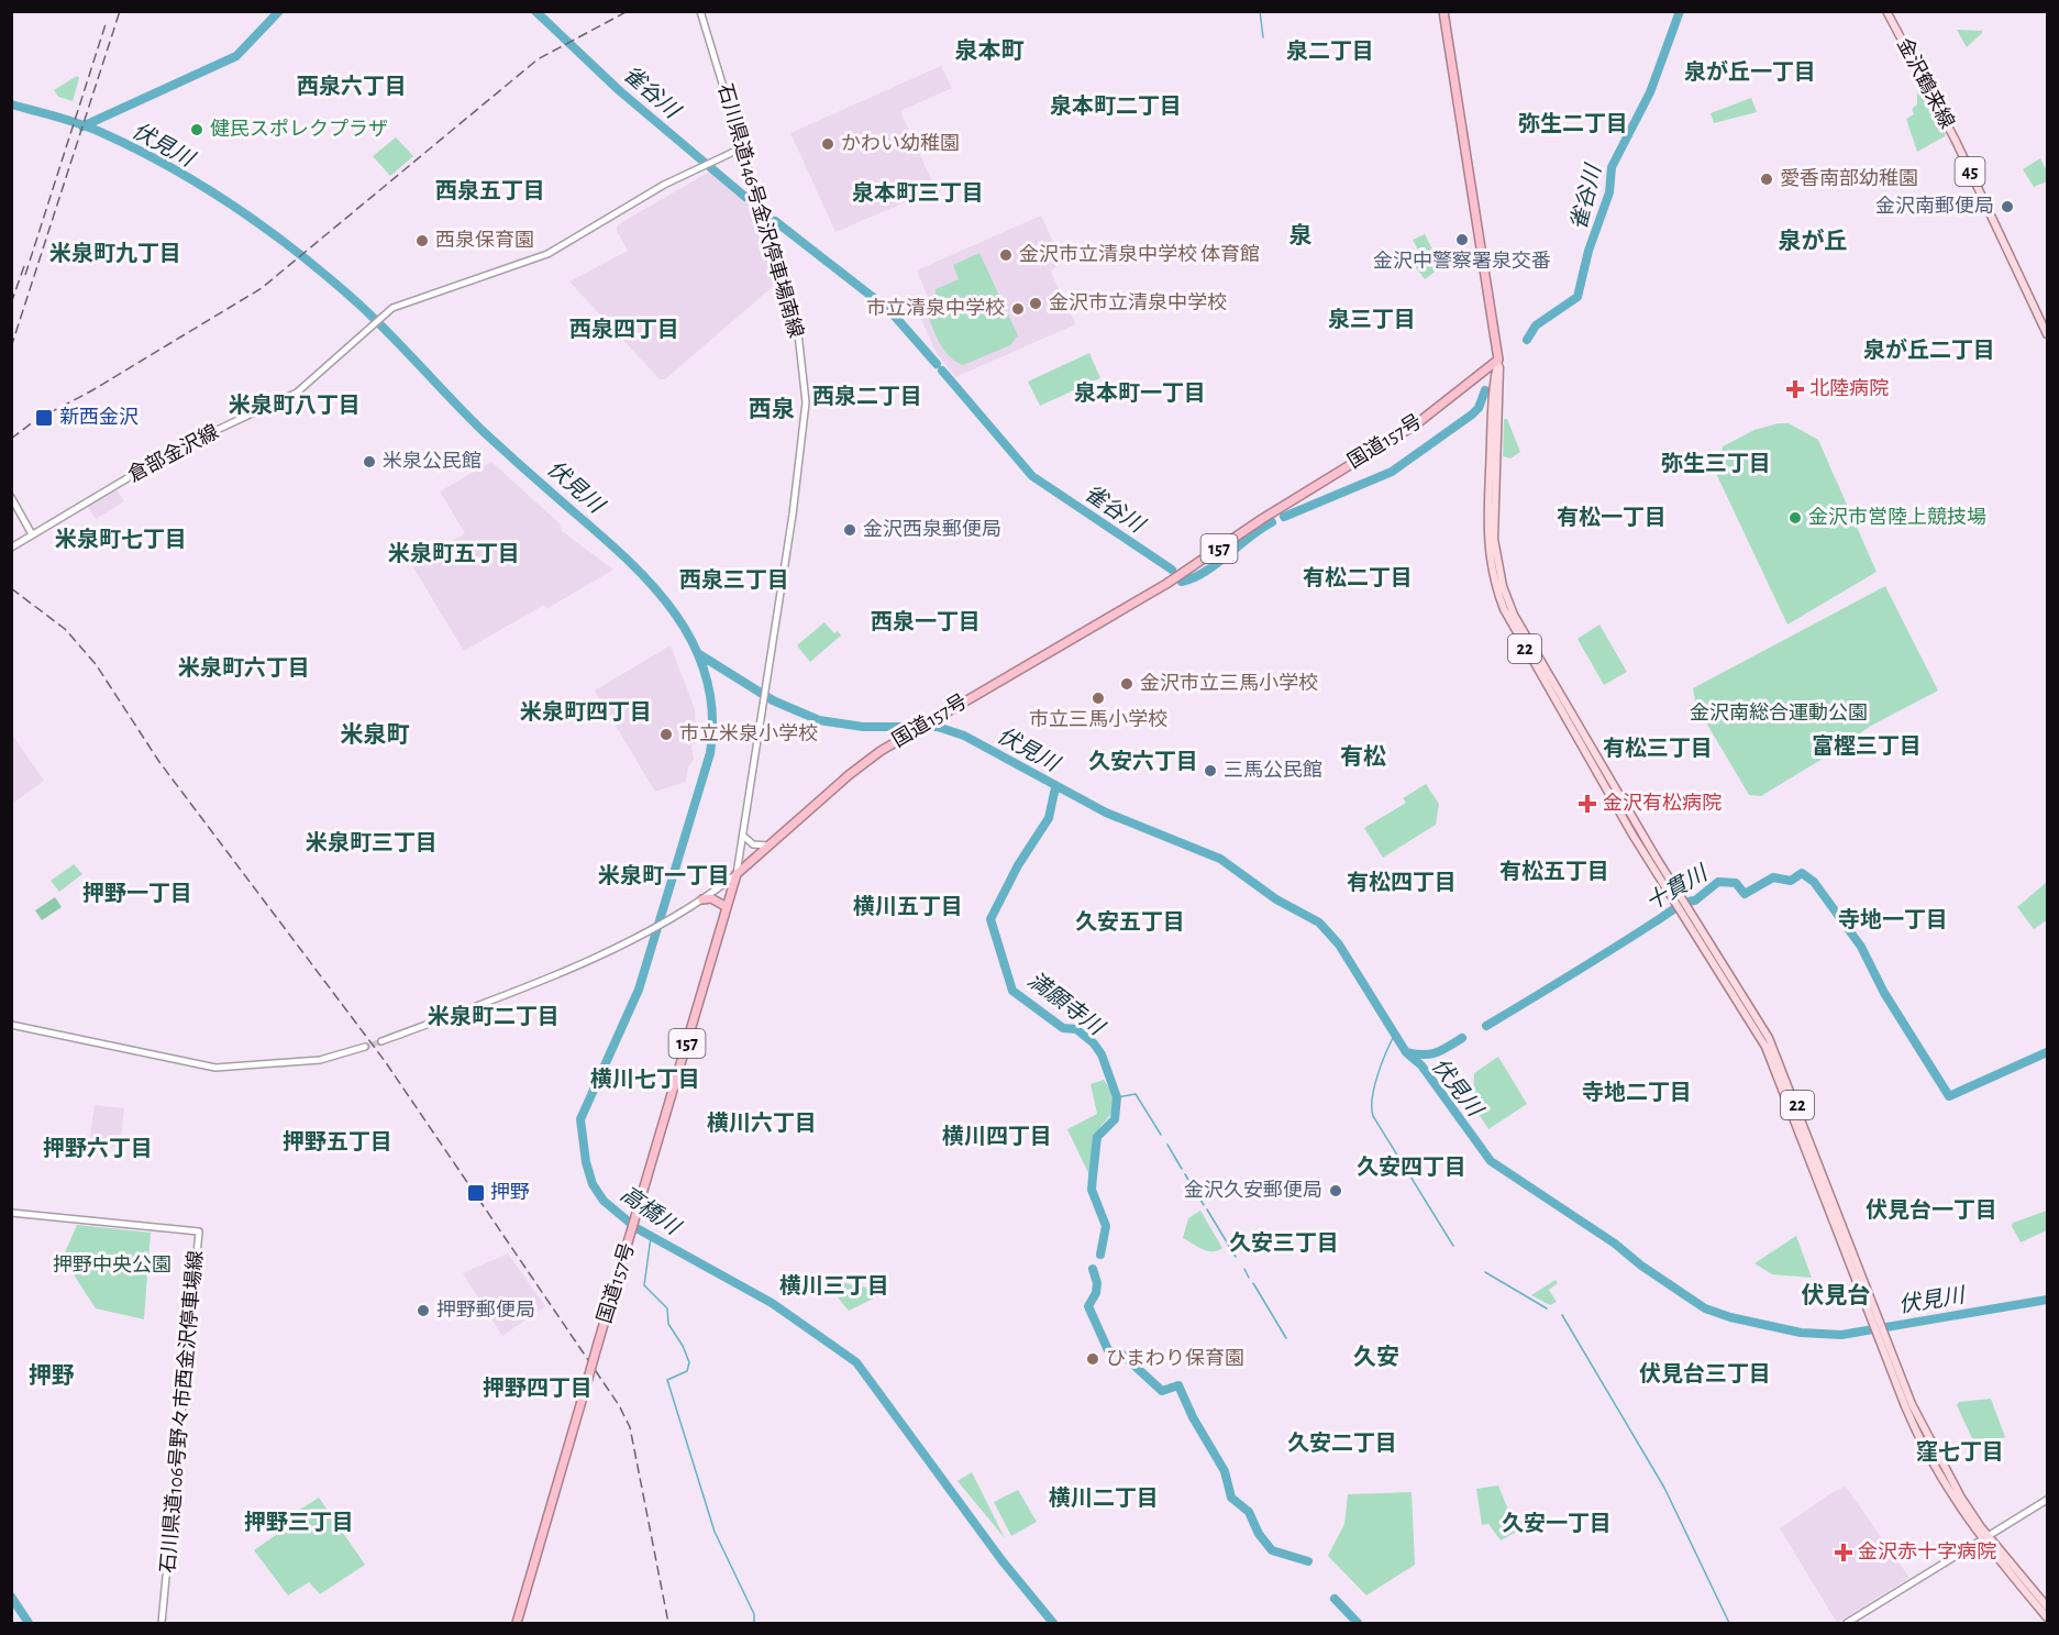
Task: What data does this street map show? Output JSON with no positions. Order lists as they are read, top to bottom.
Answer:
{
  "streets": {
    "highway": ["国道157号", "157"],
    "main road": [
      "金沢鶴来線",
      "45",
      "石川県道146号金沢停車場南線",
      "倉部金沢線",
      "22",
      "石川県道106号野々市西金沢停車場線"
    ]
  },
  "crossings": [
    ["石川県道146号金沢停車場南線", "倉部金沢線"],
    ["国道157号", "22"]
  ],
  "districts": [
    "泉本町",
    "泉二丁目",
    "泉が丘一丁目",
    "西泉六丁目",
    "泉本町二丁目",
    "弥生二丁目",
    "西泉五丁目",
    "泉本町三丁目",
    "泉",
    "泉が丘",
    "米泉町九丁目",
    "泉三丁目",
    "西泉四丁目",
    "泉が丘二丁目",
    "泉本町一丁目",
    "西泉二丁目",
    "米泉町八丁目",
    "西泉",
    "弥生三丁目",
    "有松一丁目",
    "米泉町七丁目",
    "米泉町五丁目",
    "有松二丁目",
    "西泉三丁目",
    "西泉一丁目",
    "米泉町六丁目",
    "米泉町四丁目",
    "米泉町",
    "富樫三丁目",
    "有松三丁目",
    "有松",
    "久安六丁目",
    "米泉町三丁目",
    "有松五丁目",
    "米泉町一丁目",
    "有松四丁目",
    "押野一丁目",
    "横川五丁目",
    "寺地一丁目",
    "久安五丁目",
    "米泉町二丁目",
    "横川七丁目",
    "寺地二丁目",
    "横川六丁目",
    "横川四丁目",
    "押野五丁目",
    "押野六丁目",
    "久安四丁目",
    "伏見台一丁目",
    "久安三丁目",
    "横川三丁目",
    "伏見台",
    "久安",
    "伏見台三丁目",
    "押野",
    "押野四丁目",
    "久安二丁目",
    "窪七丁目",
    "横川二丁目",
    "押野三丁目",
    "久安一丁目"
  ],
  "water": [
    "雀谷川",
    "伏見川",
    "十貫川",
    "満願寺川",
    "高橋川"
  ],
  "parks": ["金沢南総合運動公園", "押野中央公園"],
  "places": {
    "other": [
      "健民スポレクプラザ",
      "かわい幼稚園",
      "愛香南部幼稚園",
      "金沢南郵便局",
      "金沢中警察署泉交番",
      "西泉保育園",
      "金沢市立清泉中学校 体育館",
      "金沢市立清泉中学校",
      "市立清泉中学校",
      "米泉公民館",
      "金沢市営陸上競技場",
      "金沢西泉郵便局",
      "金沢市立三馬小学校",
      "市立三馬小学校",
      "市立米泉小学校",
      "三馬公民館",
      "金沢久安郵便局",
      "押野郵便局",
      "ひまわり保育園"
    ],
    "health": ["北陸病院", "金沢有松病院", "金沢赤十字病院"],
    "transit": ["新西金沢", "押野"]
  }
}
